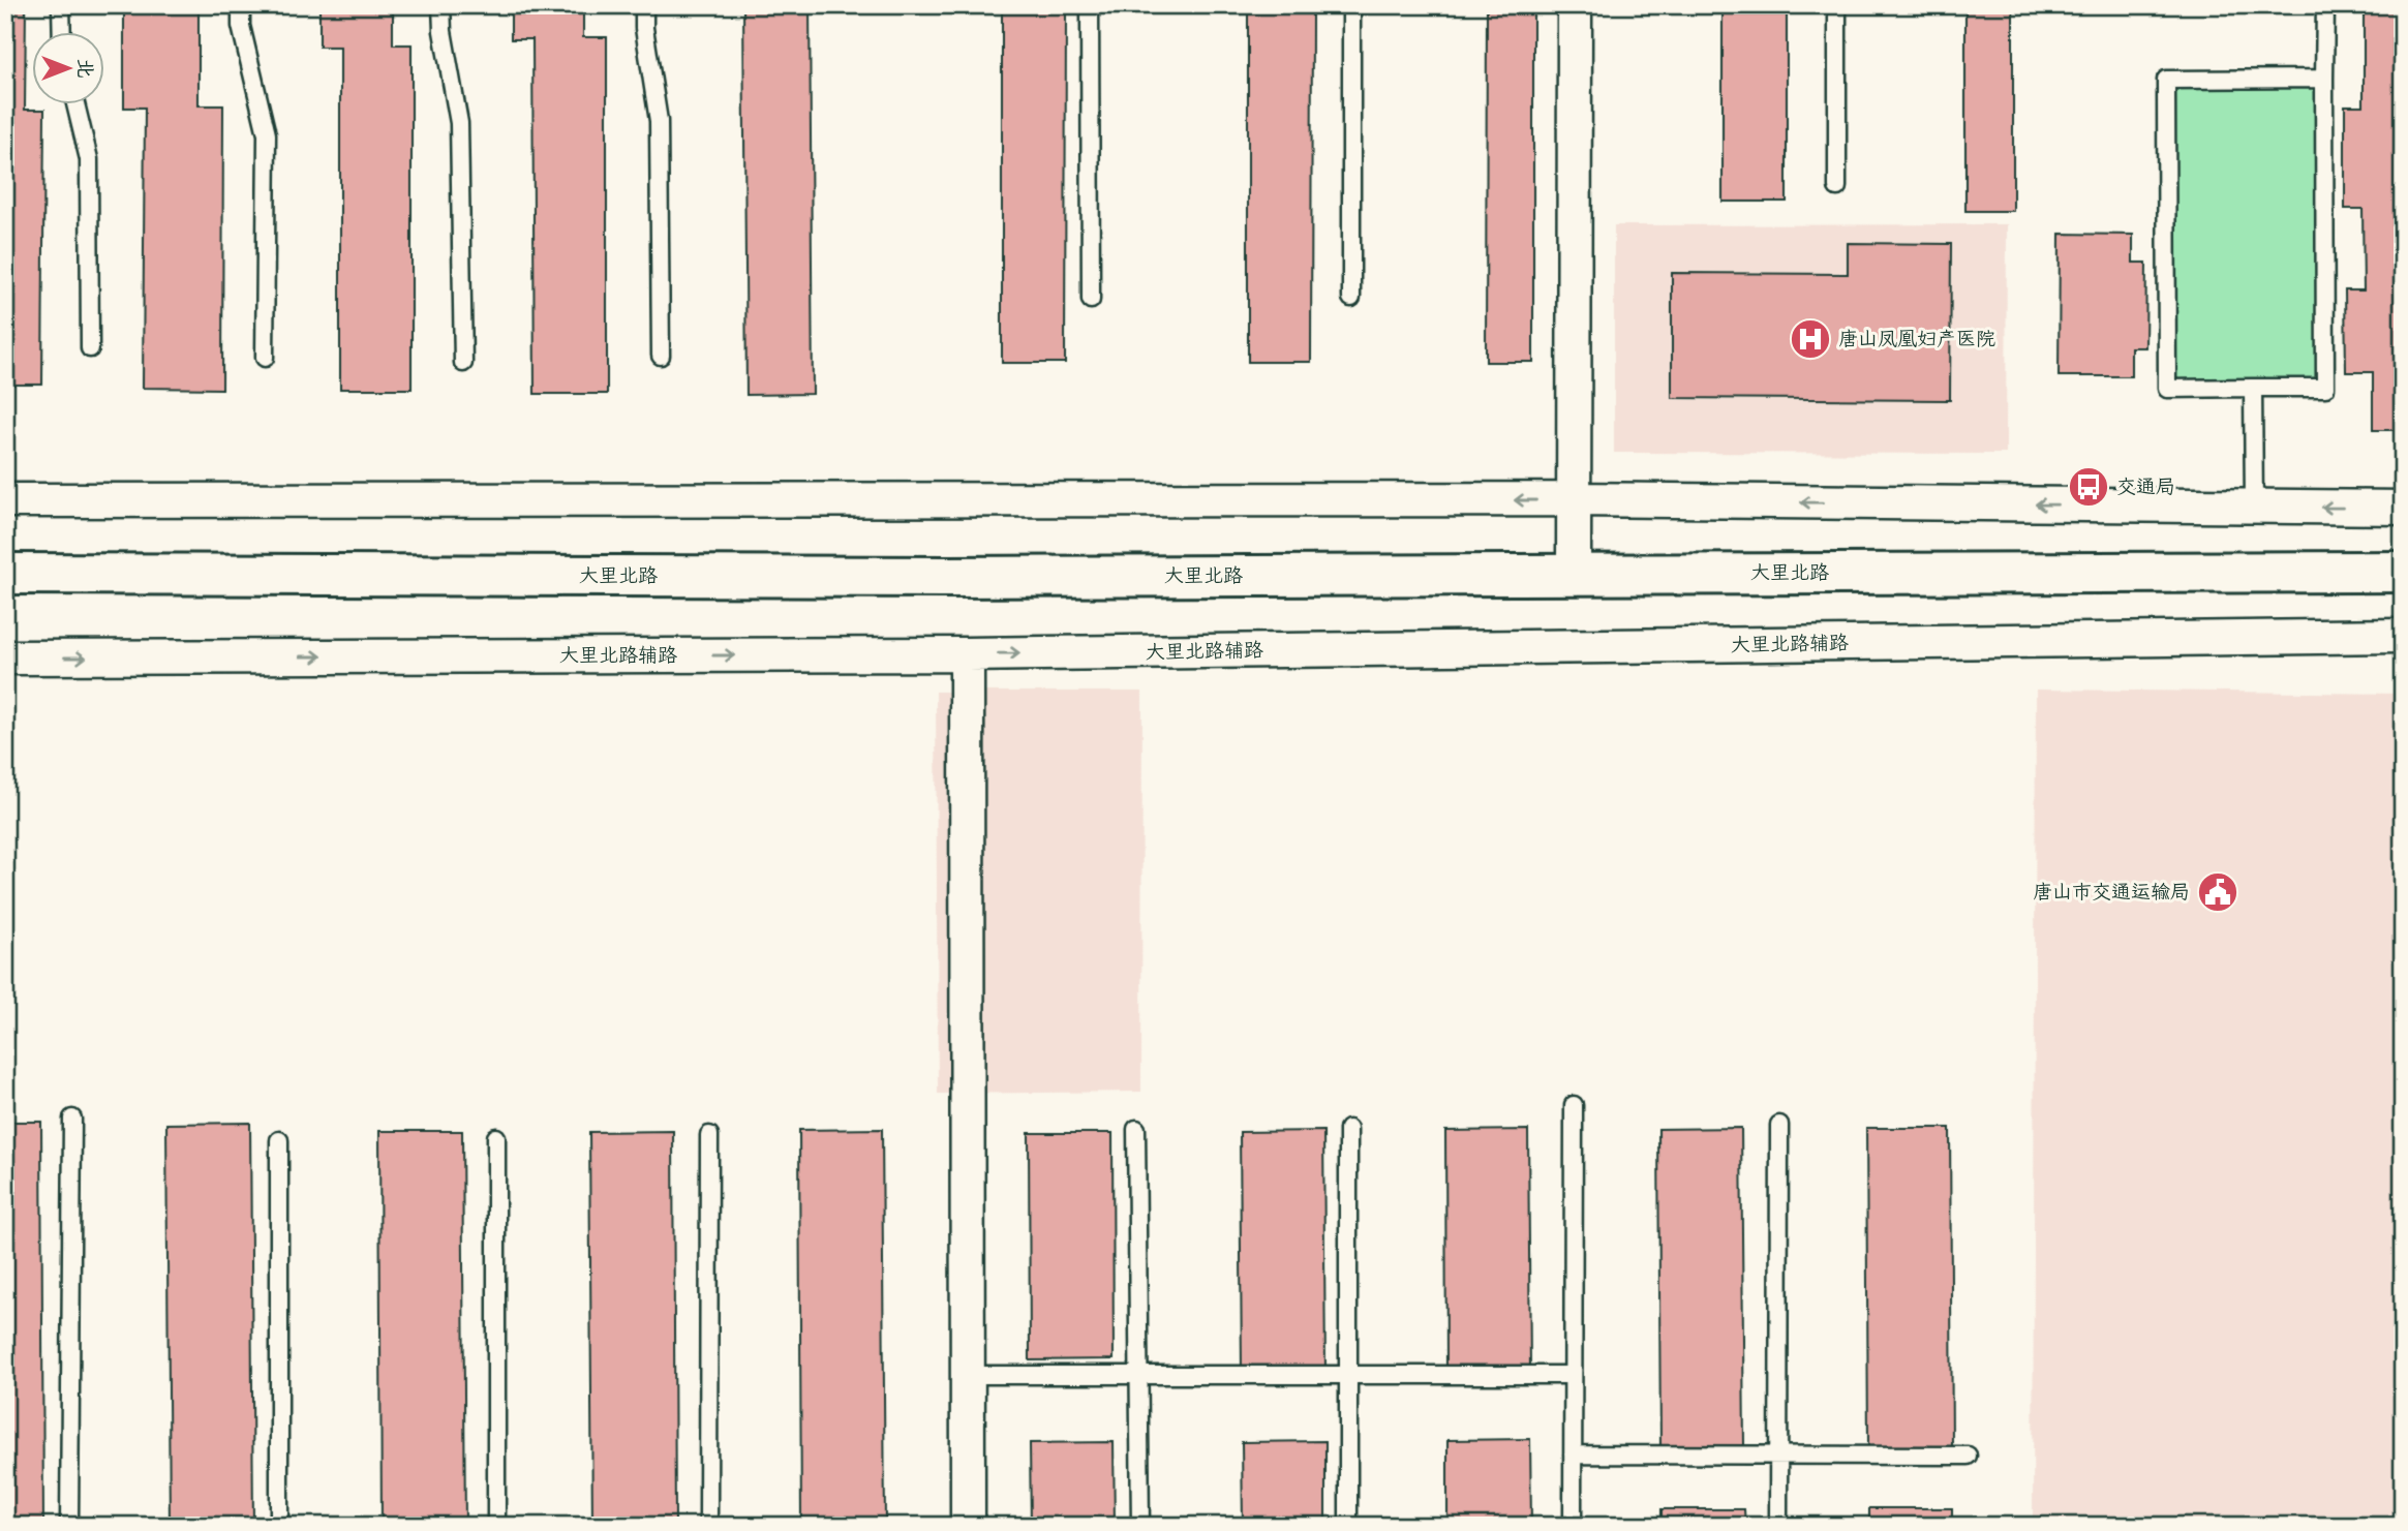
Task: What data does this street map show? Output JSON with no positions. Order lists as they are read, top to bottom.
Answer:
{
  "streets": {
    "main road": ["大里北路"],
    "street": ["大里北路辅路"]
  },
  "places": {
    "hospital": ["唐山凤凰妇产医院"],
    "bus stop": ["交通局"],
    "public building": ["唐山市交通运输局"]
  },
  "north": "right"
}
